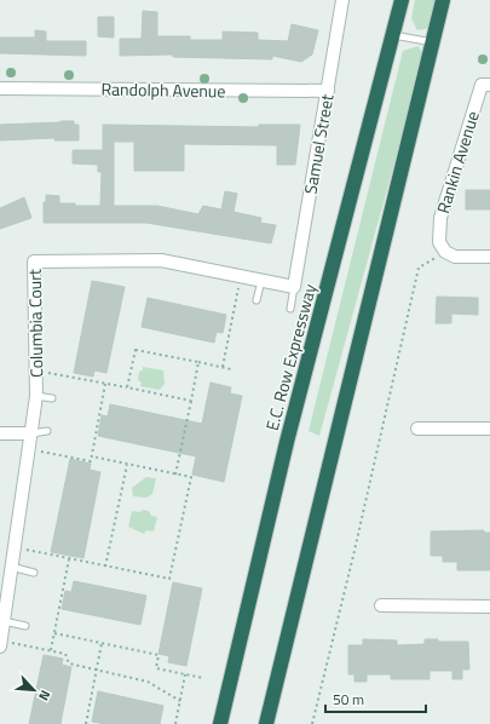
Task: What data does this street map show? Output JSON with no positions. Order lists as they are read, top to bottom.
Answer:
{
  "streets": {
    "highway": ["E.C. Row Expressway"],
    "street": [
      "Randolph Avenue",
      "Samuel Street",
      "Rankin Avenue",
      "Columbia Court"
    ]
  },
  "crossings": [
    ["Randolph Avenue", "Samuel Street"],
    ["Samuel Street", "Columbia Court"]
  ],
  "scale_bar": "50 m",
  "north": "bottom right"
}
